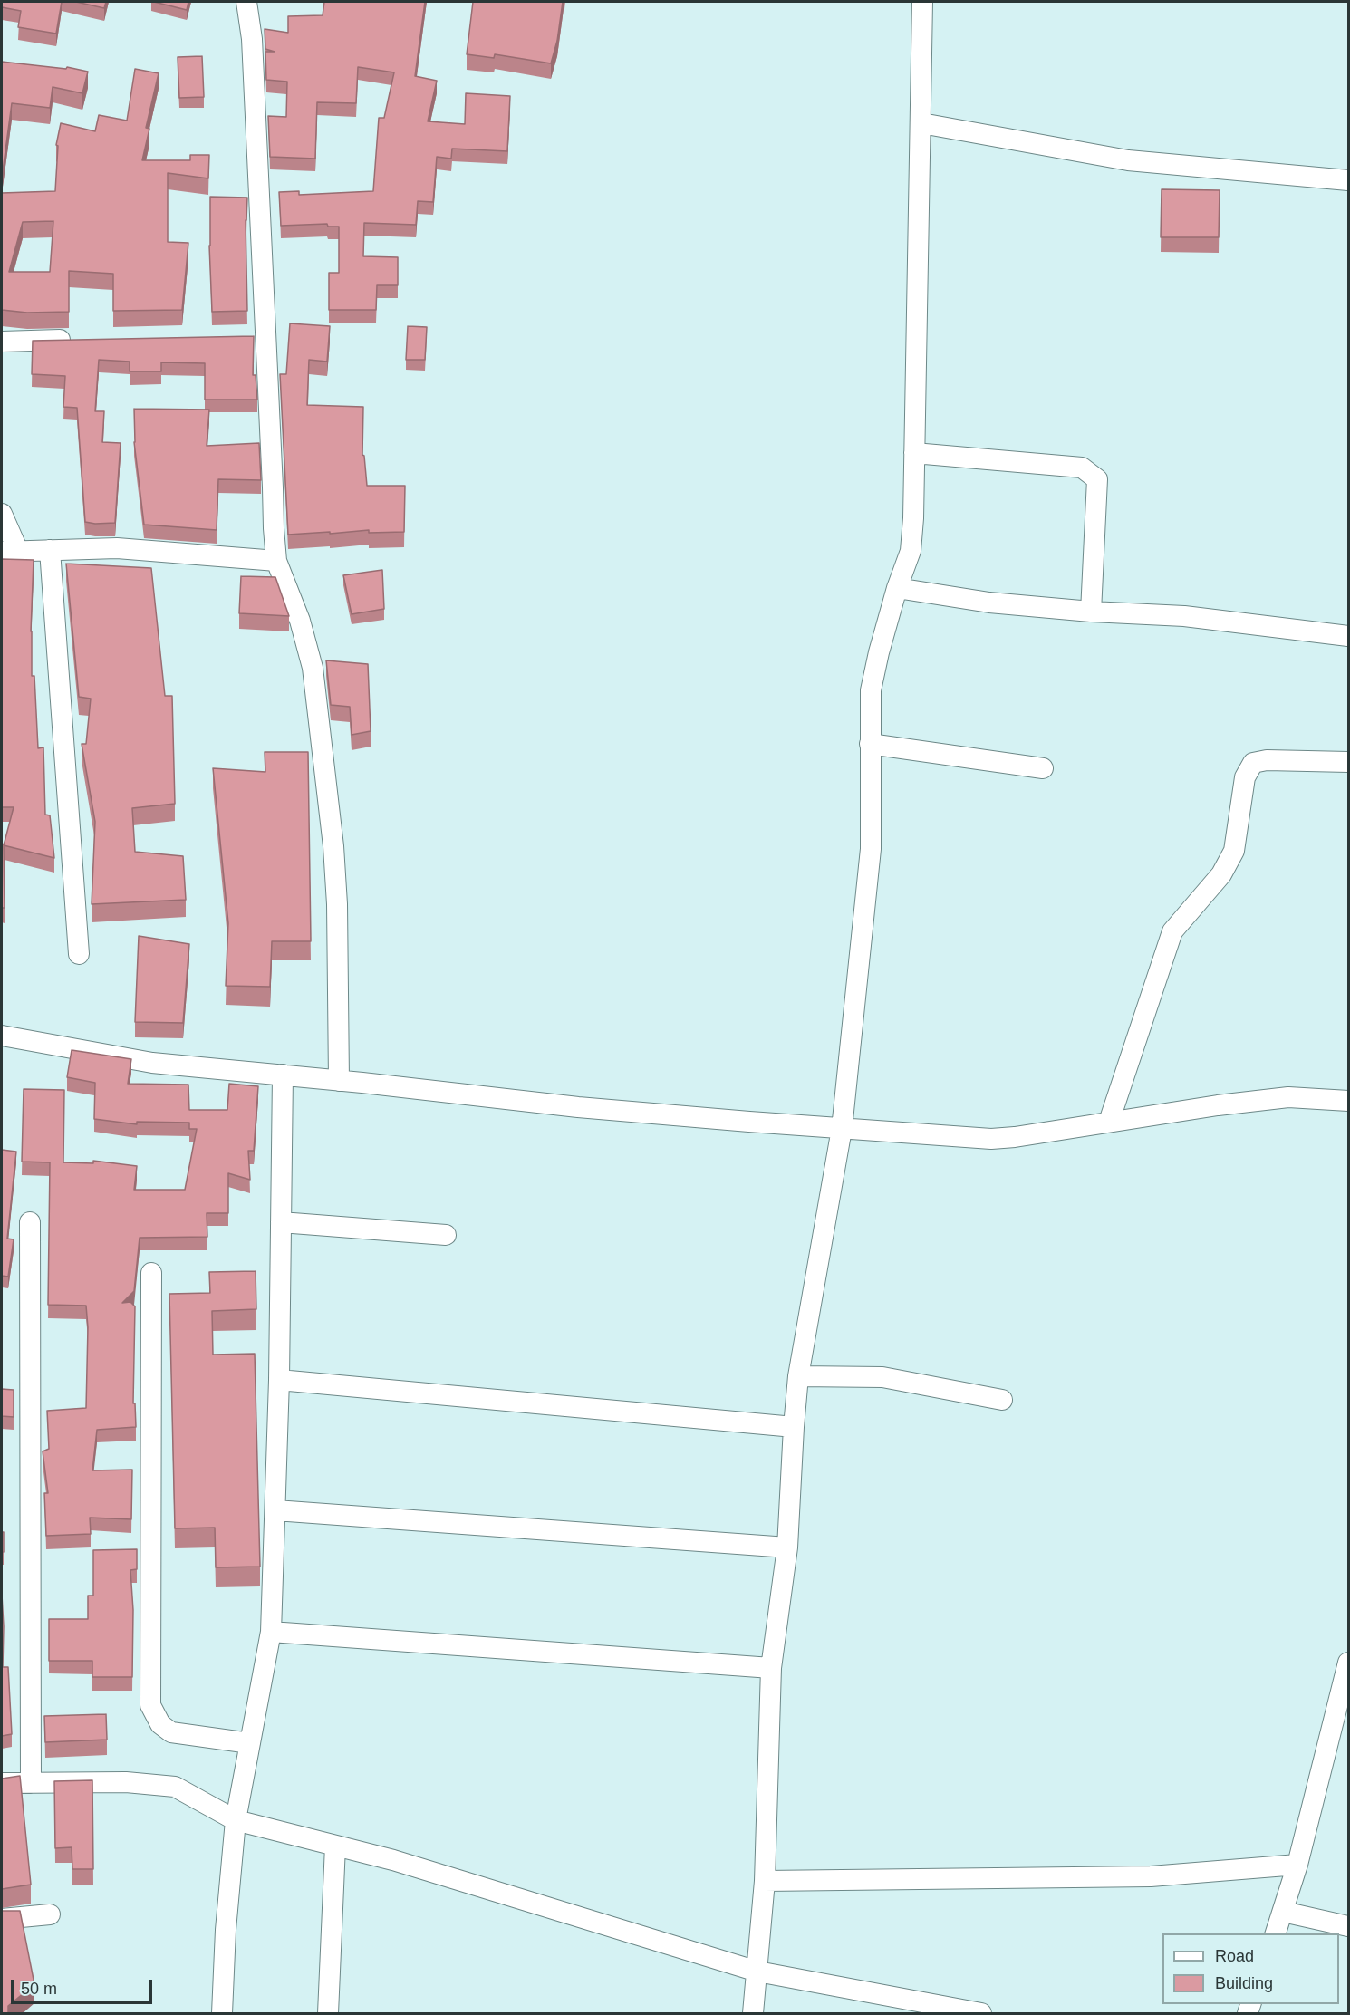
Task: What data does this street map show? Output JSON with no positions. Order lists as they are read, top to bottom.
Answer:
{
  "legend": ["Road", "Building"],
  "scale_bar": "50 m"
}
